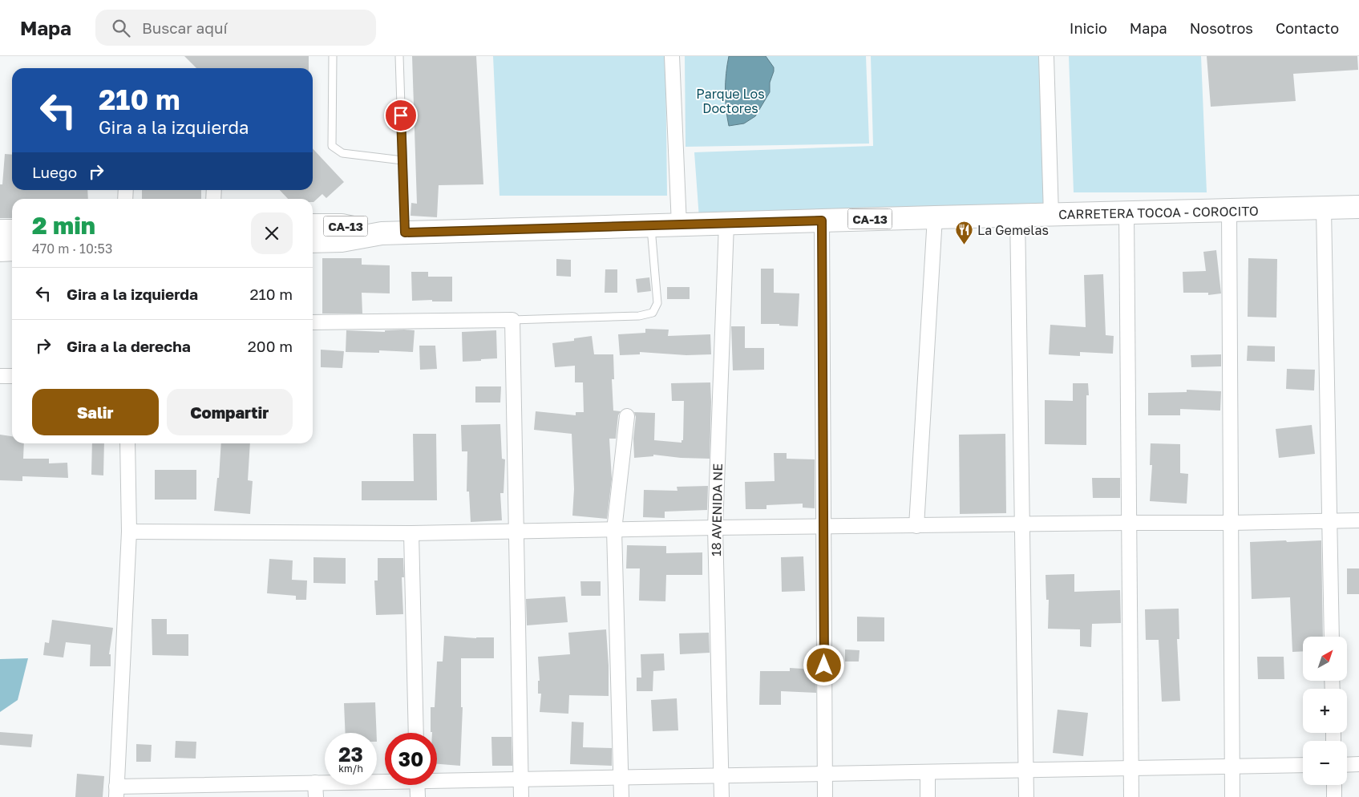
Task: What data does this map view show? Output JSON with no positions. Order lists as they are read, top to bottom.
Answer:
{
  "streets": {
    "main road": ["CARRETERA TOCOA - COROCITO", "CA-13"],
    "street": ["18 AVENIDA NE"]
  },
  "crossings": [
    ["CARRETERA TOCOA - COROCITO", "18 AVENIDA NE"]
  ],
  "parks": ["Parque Los Doctores"],
  "places": {
    "restaurant": ["La Gemelas"]
  },
  "north": "top right",
  "page": {
    "header": "Mapa",
    "search": "Buscar aquí",
    "nav": [
      "Inicio",
      "Mapa",
      "Nosotros",
      "Contacto"
    ],
    "turn": ["210 m", "Gira a la izquierda"],
    "then": "Luego",
    "heading": ["2 min", "470 m · 10:53"],
    "list": [
      {
        "name": "Gira a la izquierda",
        "value": "210 m"
      },
      {
        "name": "Gira a la derecha",
        "value": "200 m"
      }
    ],
    "buttons": ["Salir", "Compartir"],
    "map_buttons": ["+", "−"],
    "speed": "23 km/h",
    "limit": "30"
  }
}
